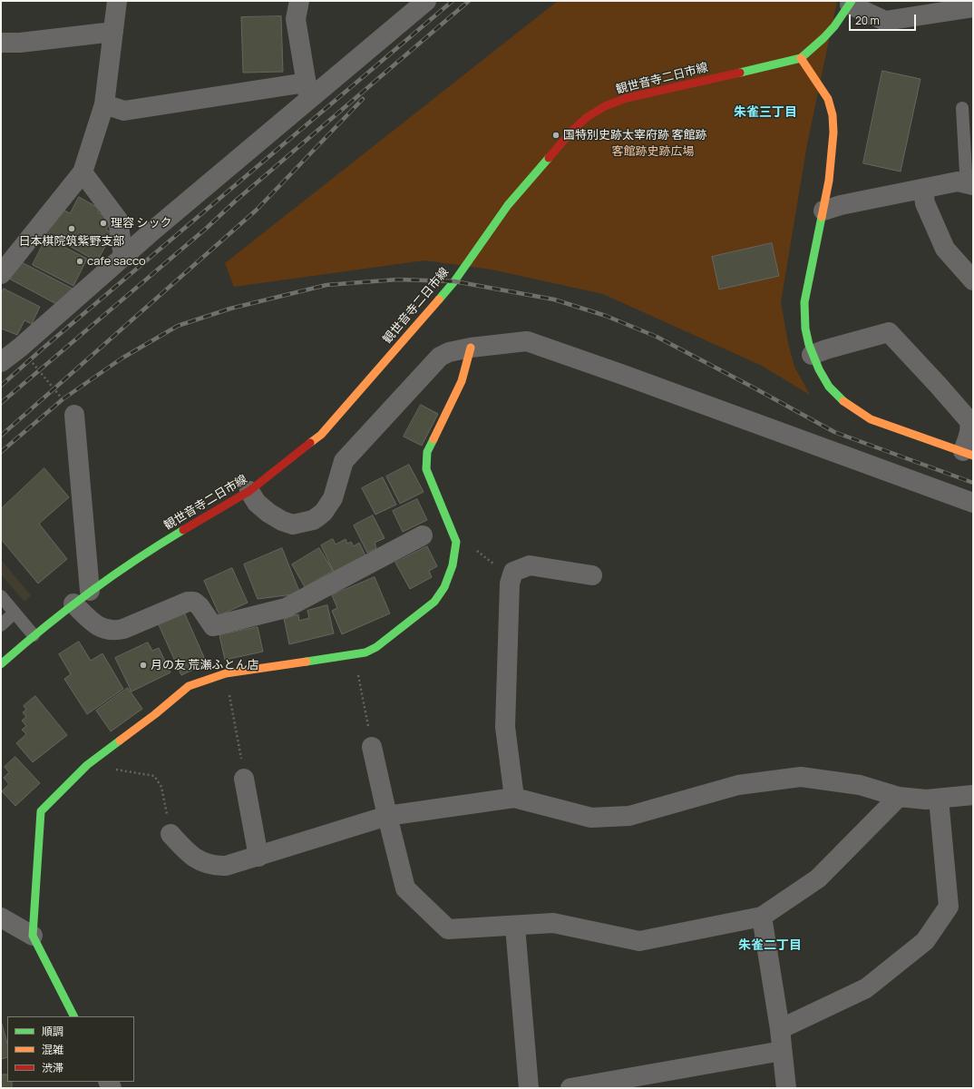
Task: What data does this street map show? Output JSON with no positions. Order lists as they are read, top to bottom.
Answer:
{
  "streets": {
    "street": ["観世音寺二日市線"]
  },
  "districts": ["朱雀三丁目", "朱雀二丁目"],
  "parks": ["客館跡史跡広場"],
  "places": [
    "国特別史跡太宰府跡 客館跡",
    "理容 シック",
    "日本棋院筑紫野支部",
    "cafe sacco",
    "月の友 荒瀬ふとん店"
  ],
  "legend": ["順調", "混雑", "渋滞"],
  "scale_bar": "20 m"
}
